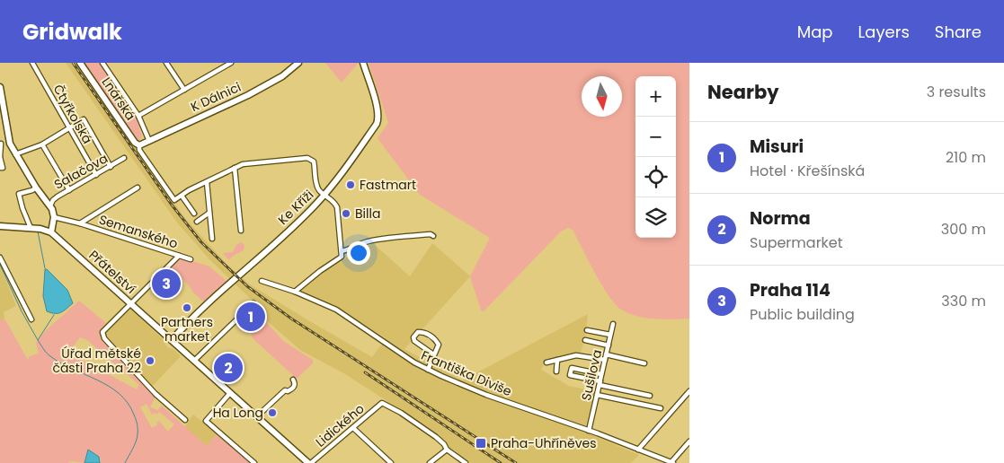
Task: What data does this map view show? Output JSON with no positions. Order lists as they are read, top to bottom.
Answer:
{
  "streets": {
    "street": [
      "K Dálnici",
      "Lnářská",
      "Čtyřkolská",
      "Salačova",
      "Ke Kříži",
      "Semanského",
      "Přátelství",
      "Františka Diviše",
      "Sušilova",
      "Lidického"
    ]
  },
  "crossings": [
    ["K Dálnici", "Lnářská"],
    ["Čtyřkolská", "Salačova"],
    ["Ke Kříži", "Přátelství"],
    ["Přátelství", "Lidického"],
    ["Františka Diviše", "Sušilova"]
  ],
  "places": {
    "other": [
      "Fastmart",
      "Billa",
      "Partners market",
      "Úřad mětské části Praha 22",
      "Ha Long"
    ],
    "transit": ["Praha-Uhříněves"]
  },
  "north": "bottom",
  "page": {
    "header": "Gridwalk",
    "nav": ["Map", "Layers", "Share"],
    "heading": ["Nearby", "3 results"],
    "map_buttons": ["+", "−"],
    "list": [
      {
        "mark": "1",
        "name": "Misuri",
        "note": "Hotel · Křešínská",
        "value": "210 m"
      },
      {
        "mark": "2",
        "name": "Norma",
        "note": "Supermarket",
        "value": "300 m"
      },
      {
        "mark": "3",
        "name": "Praha 114",
        "note": "Public building",
        "value": "330 m"
      }
    ],
    "pins": ["3", "1", "2"]
  }
}
